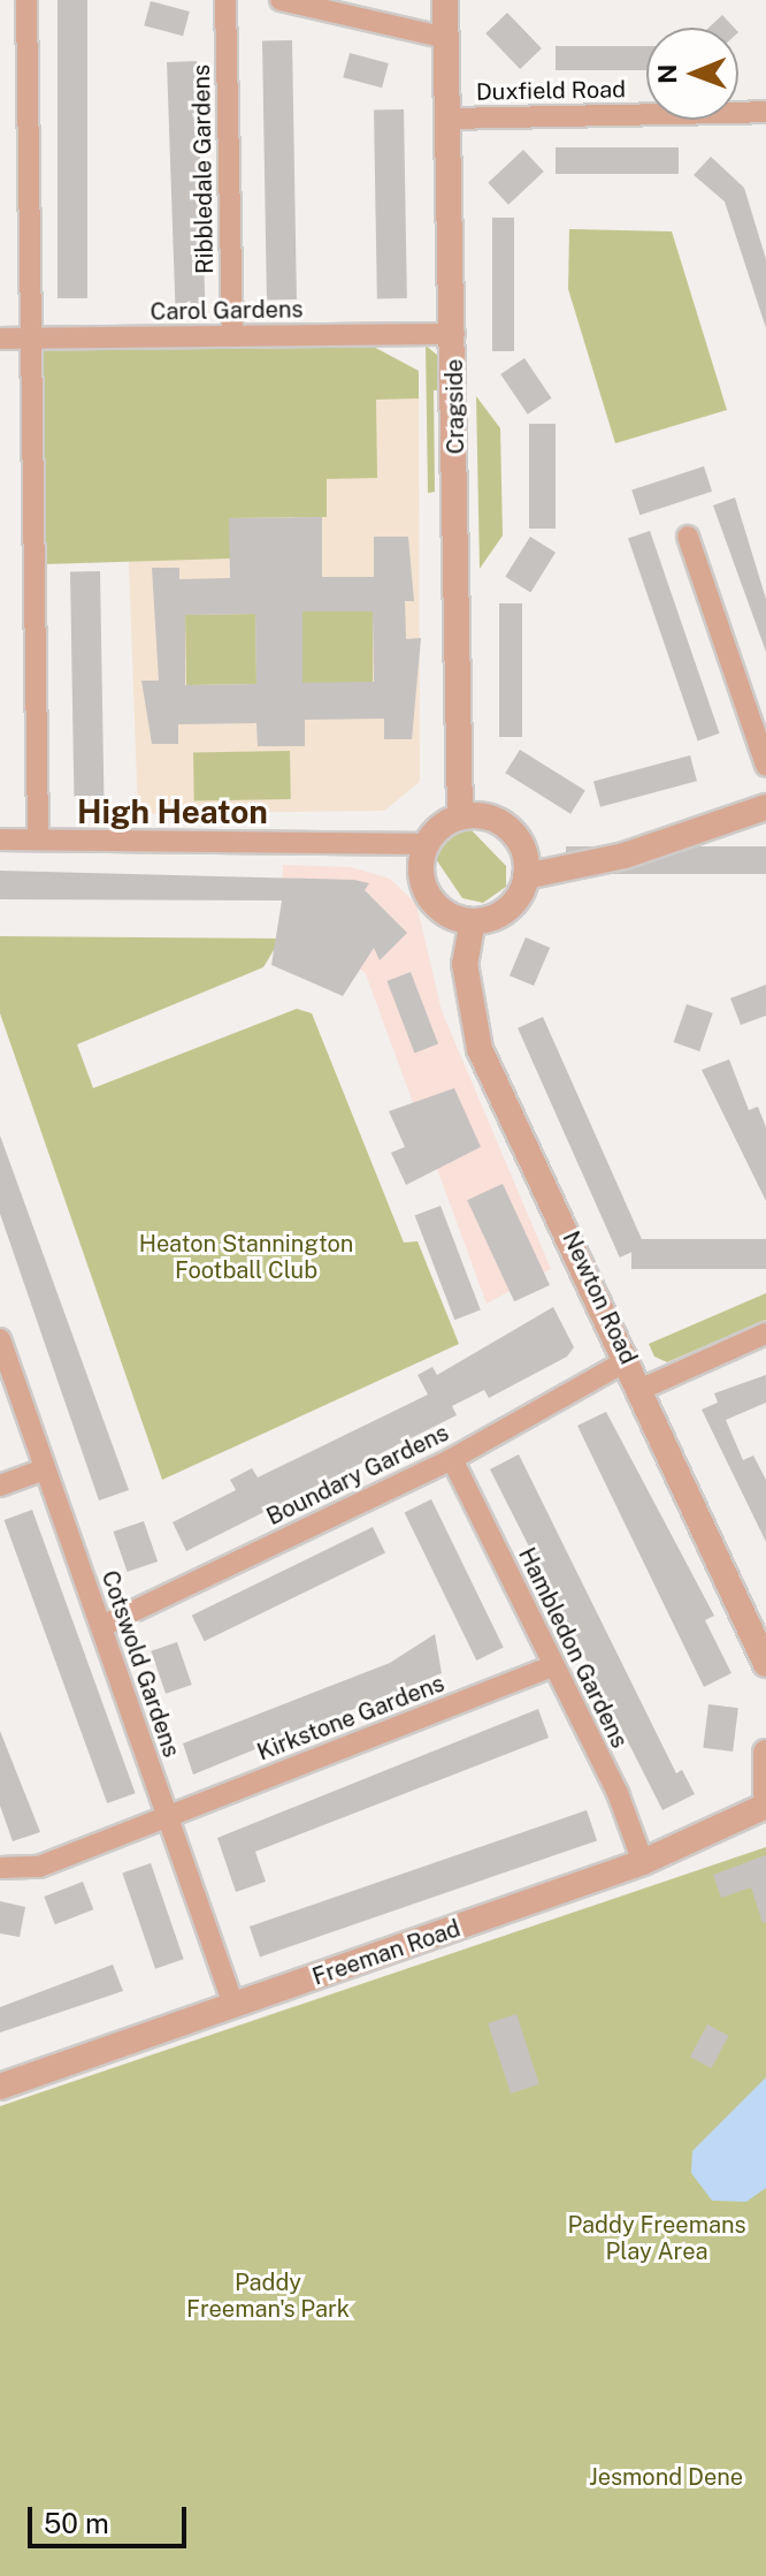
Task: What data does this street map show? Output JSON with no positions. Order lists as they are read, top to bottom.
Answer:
{
  "streets": {
    "street": [
      "Duxfield Road",
      "Ribbledale Gardens",
      "Carol Gardens",
      "Cragside",
      "Newton Road",
      "Boundary Gardens",
      "Hambledon Gardens",
      "Cotswold Gardens",
      "Kirkstone Gardens",
      "Freeman Road"
    ]
  },
  "crossings": [
    ["Duxfield Road", "Cragside"],
    ["Ribbledale Gardens", "Carol Gardens"],
    ["Carol Gardens", "Cragside"],
    ["Cragside", "Newton Road"],
    ["Newton Road", "Boundary Gardens"],
    ["Boundary Gardens", "Hambledon Gardens"],
    ["Boundary Gardens", "Cotswold Gardens"],
    ["Hambledon Gardens", "Kirkstone Gardens"],
    ["Hambledon Gardens", "Freeman Road"],
    ["Cotswold Gardens", "Kirkstone Gardens"],
    ["Cotswold Gardens", "Freeman Road"]
  ],
  "districts": ["High Heaton"],
  "parks": [
    "Heaton Stannington Football Club",
    "Paddy Freemans Play Area",
    "Paddy Freeman's Park",
    "Jesmond Dene"
  ],
  "scale_bar": "50 m",
  "north": "left"
}
